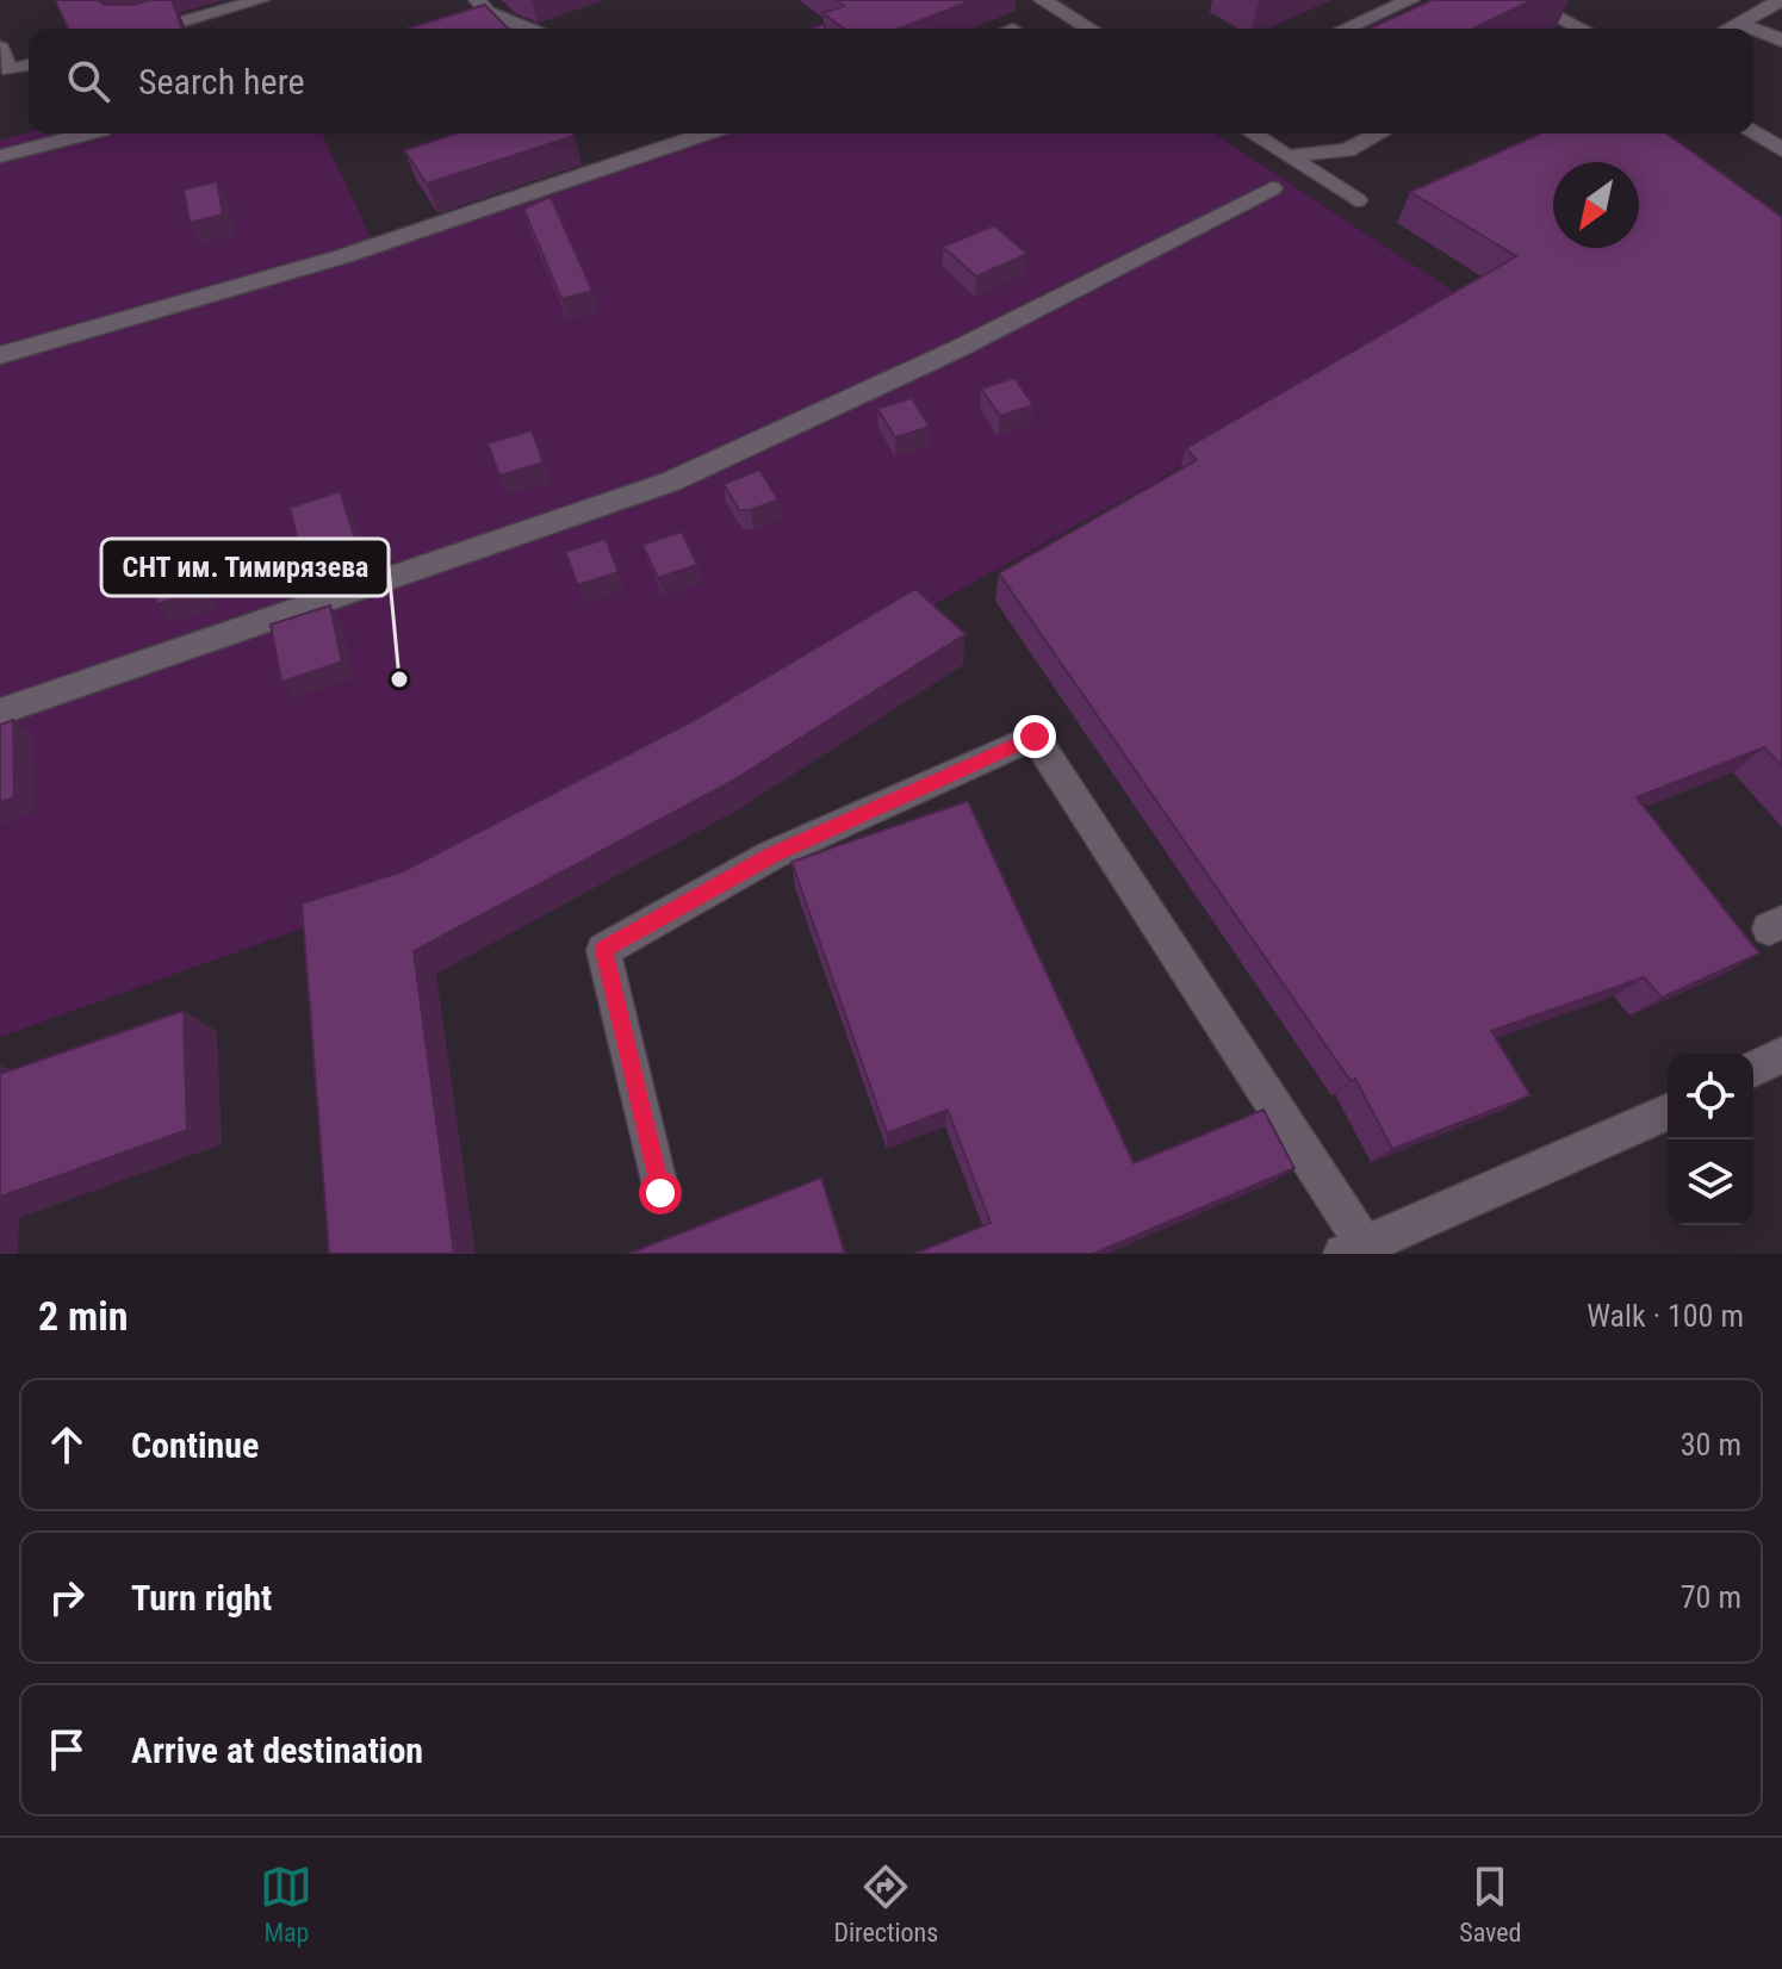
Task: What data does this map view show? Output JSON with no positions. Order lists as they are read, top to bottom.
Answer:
{
  "places": ["СНТ им. Тимирязева"],
  "north": "bottom left",
  "page": {
    "search": "Search here",
    "heading": ["2 min", "Walk · 100 m"],
    "list": [
      ["Continue", "30 m"],
      ["Turn right", "70 m"],
      "Arrive at destination"
    ],
    "nav": ["Map", "Directions", "Saved"]
  }
}
